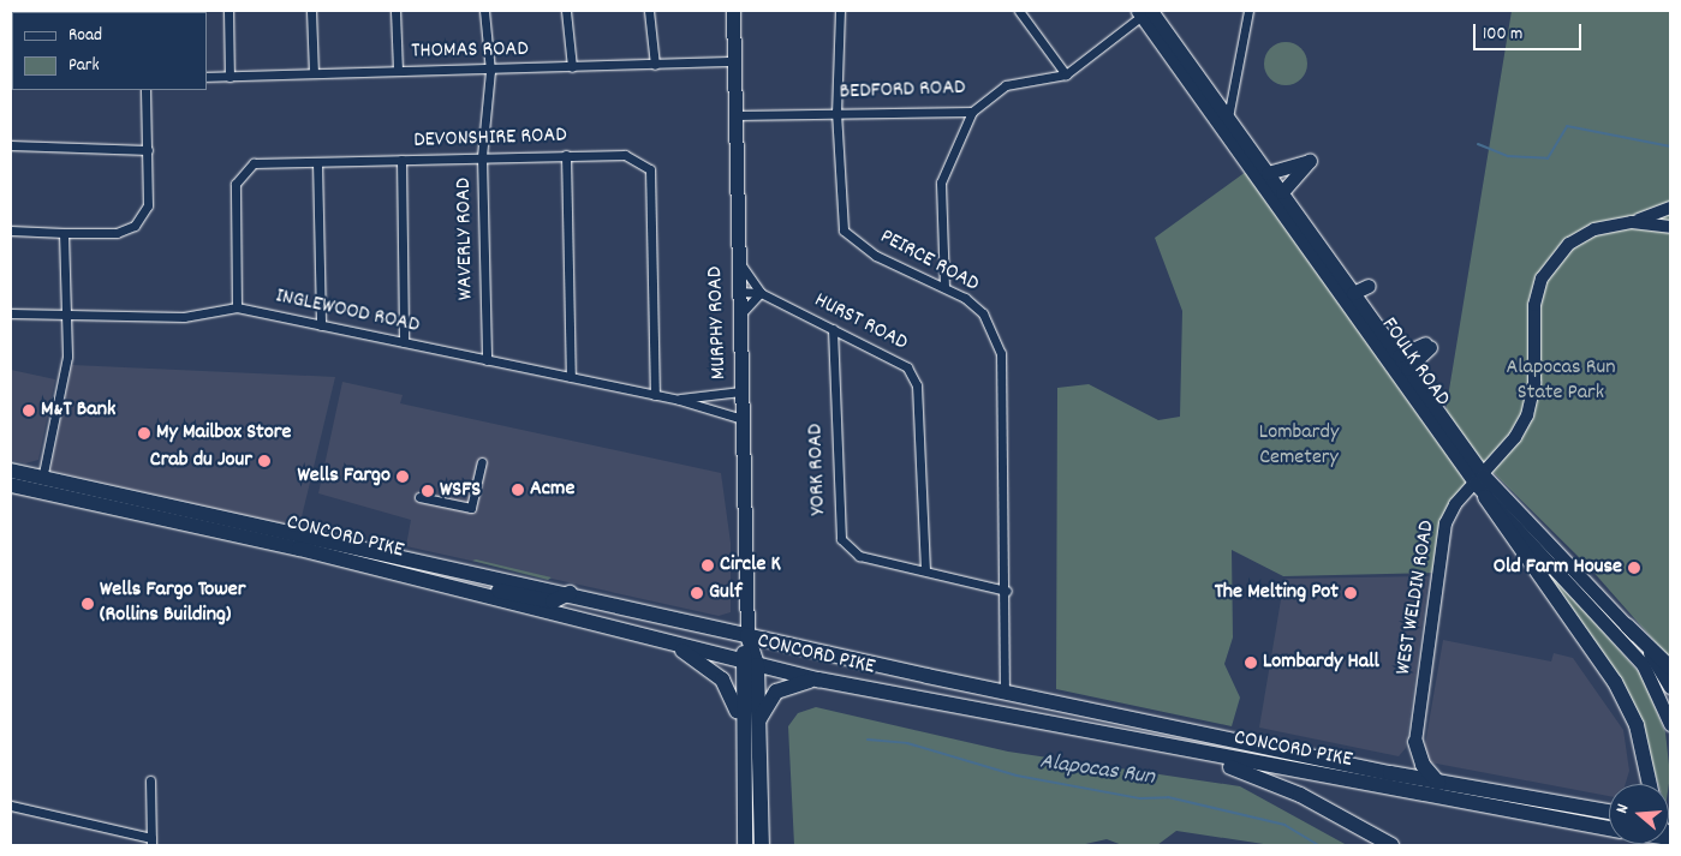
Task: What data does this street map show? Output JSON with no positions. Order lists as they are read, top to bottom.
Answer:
{
  "streets": {
    "highway": ["CONCORD PIKE"],
    "main road": ["MURPHY ROAD", "FOULK ROAD"],
    "street": [
      "THOMAS ROAD",
      "BEDFORD ROAD",
      "DEVONSHIRE ROAD",
      "WAVERLY ROAD",
      "PEIRCE ROAD",
      "INGLEWOOD ROAD",
      "HURST ROAD",
      "YORK ROAD",
      "WEST WELDIN ROAD"
    ]
  },
  "crossings": [
    ["THOMAS ROAD", "WAVERLY ROAD"],
    ["THOMAS ROAD", "MURPHY ROAD"],
    ["BEDFORD ROAD", "PEIRCE ROAD"],
    ["BEDFORD ROAD", "MURPHY ROAD"],
    ["BEDFORD ROAD", "FOULK ROAD"],
    ["DEVONSHIRE ROAD", "WAVERLY ROAD"],
    ["DEVONSHIRE ROAD", "INGLEWOOD ROAD"],
    ["WAVERLY ROAD", "INGLEWOOD ROAD"],
    ["PEIRCE ROAD", "YORK ROAD"],
    ["PEIRCE ROAD", "CONCORD PIKE"],
    ["INGLEWOOD ROAD", "MURPHY ROAD"],
    ["MURPHY ROAD", "HURST ROAD"],
    ["MURPHY ROAD", "CONCORD PIKE"],
    ["HURST ROAD", "YORK ROAD"],
    ["FOULK ROAD", "WEST WELDIN ROAD"]
  ],
  "water": ["Alapocas Run"],
  "parks": ["Alapocas Run State Park", "Lombardy Cemetery"],
  "places": [
    "M&T Bank",
    "My Mailbox Store",
    "Crab du Jour",
    "Wells Fargo",
    "Acme",
    "WSFS",
    "Circle K",
    "Old Farm House",
    "Gulf",
    "The Melting Pot",
    "Wells Fargo Tower (Rollins Building)",
    "Lombardy Hall"
  ],
  "legend": ["Road", "Park"],
  "scale_bar": "100 m",
  "north": "left"
}
